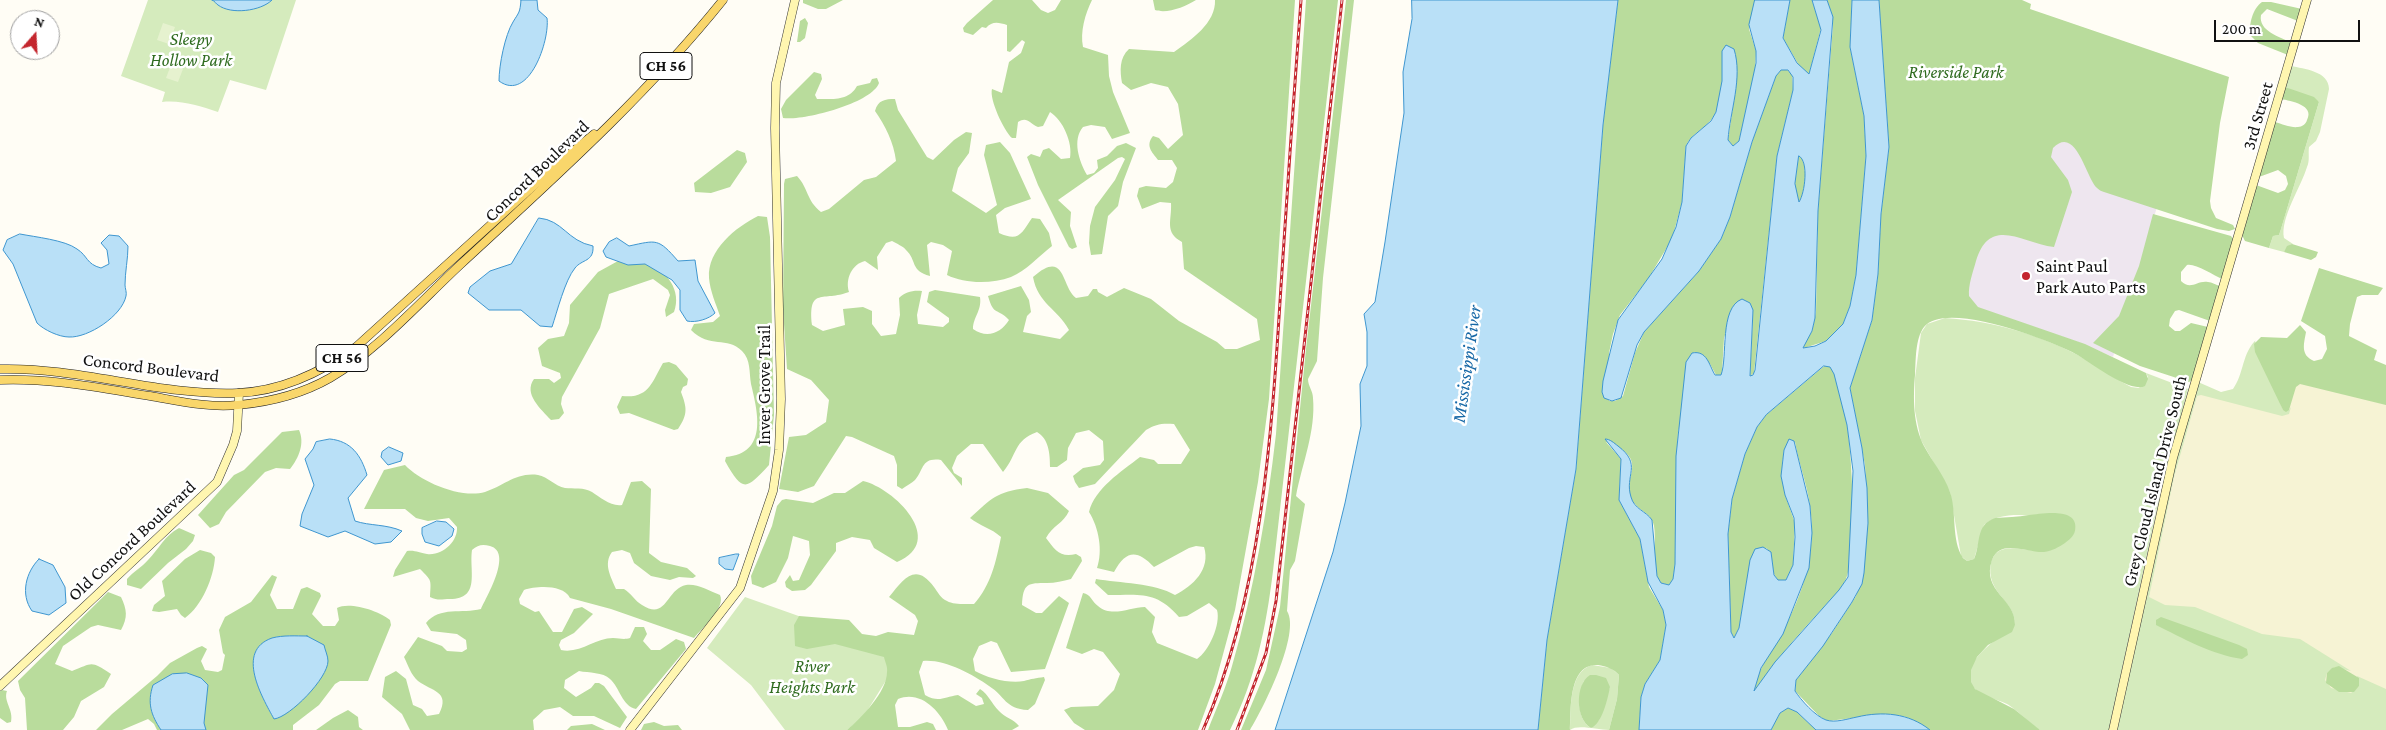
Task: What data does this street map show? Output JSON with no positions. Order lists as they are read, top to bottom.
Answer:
{
  "streets": {
    "main road": ["CH 56", "Concord Boulevard"],
    "street": [
      "3rd Street",
      "Inver Grove Trail",
      "Grey Cloud Island Drive South",
      "Old Concord Boulevard"
    ]
  },
  "crossings": [
    ["CH 56", "Concord Boulevard"],
    ["3rd Street", "Grey Cloud Island Drive South"],
    ["Concord Boulevard", "Old Concord Boulevard"]
  ],
  "water": ["Mississippi River"],
  "parks": ["Sleepy Hollow Park", "Riverside Park", "River Heights Park"],
  "places": ["Saint Paul Park Auto Parts"],
  "scale_bar": "200 m",
  "north": "top"
}
